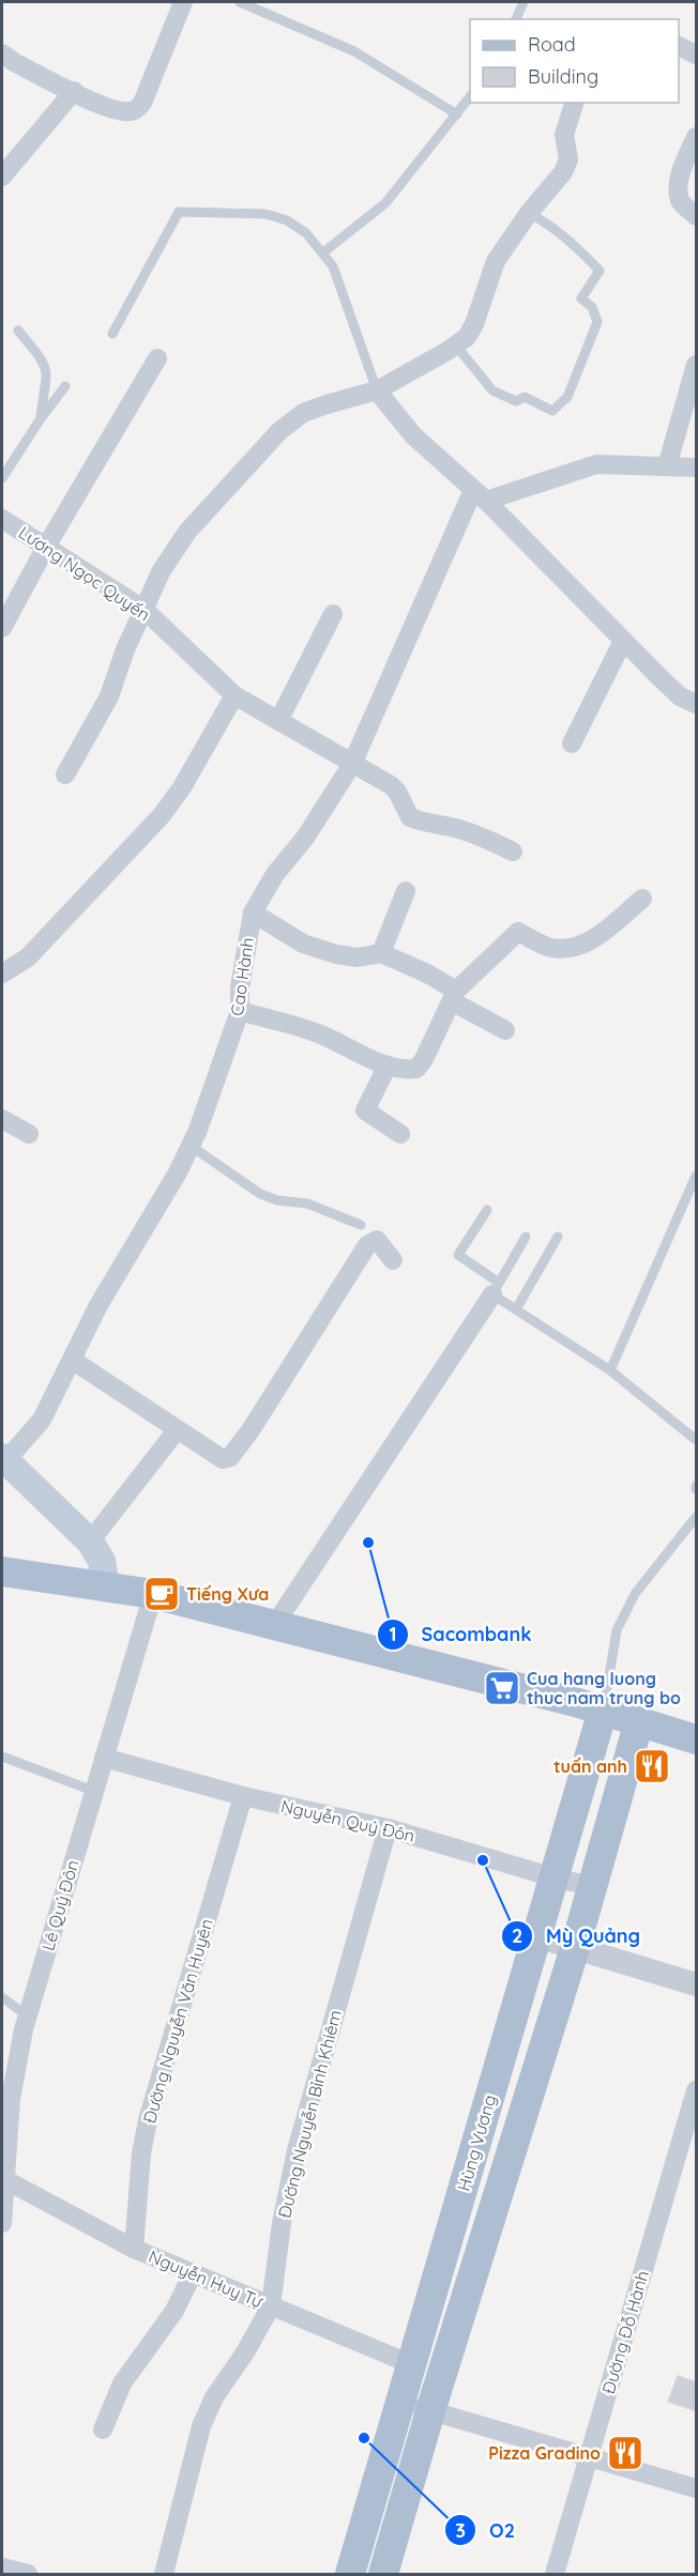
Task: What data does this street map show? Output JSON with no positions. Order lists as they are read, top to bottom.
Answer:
{
  "streets": {
    "main road": ["Hùng Vương"],
    "street": [
      "Lương Ngọc Quyến",
      "Cao Hành",
      "Nguyễn Quý Đôn",
      "Lê Quý Đôn",
      "Đường Nguyễn Văn Huyên",
      "Đường Nguyễn Bỉnh Khiêm",
      "Nguyễn Huy Tự",
      "Đường Đỗ Hành"
    ]
  },
  "crossings": [
    ["Lương Ngọc Quyến", "Cao Hành"],
    ["Nguyễn Quý Đôn", "Lê Quý Đôn"],
    ["Nguyễn Quý Đôn", "Đường Nguyễn Văn Huyên"],
    ["Nguyễn Quý Đôn", "Đường Nguyễn Bỉnh Khiêm"],
    ["Nguyễn Quý Đôn", "Hùng Vương"],
    ["Lê Quý Đôn", "Nguyễn Huy Tự"],
    ["Đường Nguyễn Văn Huyên", "Nguyễn Huy Tự"],
    ["Đường Nguyễn Bỉnh Khiêm", "Nguyễn Huy Tự"],
    ["Hùng Vương", "Nguyễn Huy Tự"]
  ],
  "places": {
    "other": ["Sacombank", "Mỳ Quảng", "O2"],
    "cafe": ["Tiếng Xưa"],
    "supermarket": ["Cua hang luong thuc nam trung bo"],
    "restaurant": ["tuấn anh", "Pizza Gradino"]
  },
  "legend": ["Road", "Building"]
}
